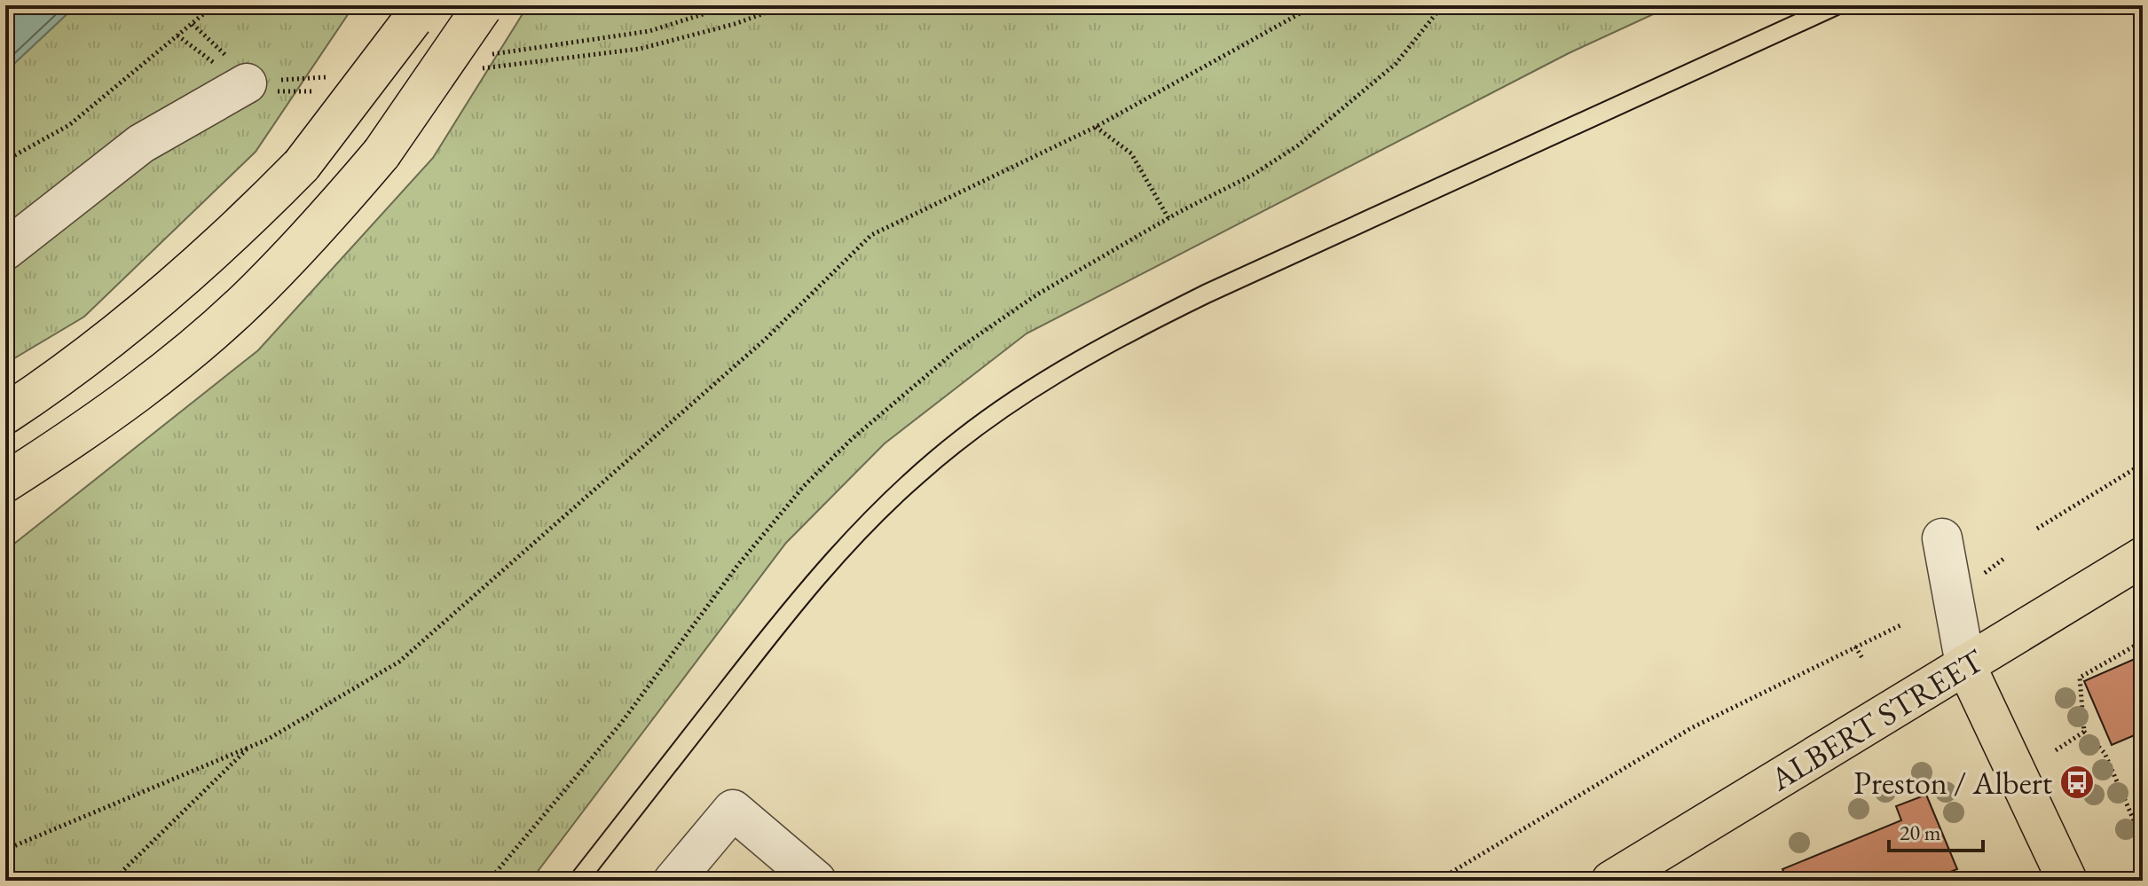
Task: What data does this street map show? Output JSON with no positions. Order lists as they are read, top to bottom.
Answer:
{
  "streets": {
    "main road": ["ALBERT STREET"]
  },
  "places": {
    "bus stop": ["Preston / Albert"]
  },
  "scale_bar": "20 m"
}
